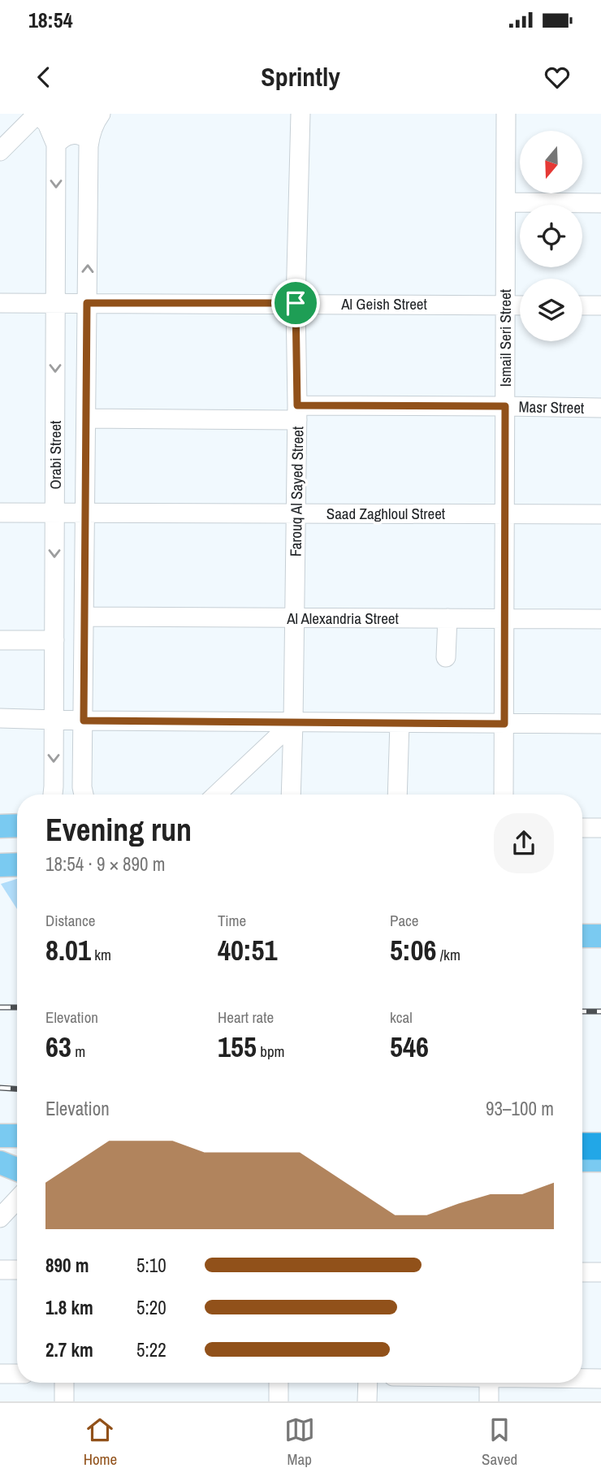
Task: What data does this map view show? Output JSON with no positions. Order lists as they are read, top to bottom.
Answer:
{
  "streets": {
    "street": [
      "Al Geish Street",
      "Ismail Seri Street",
      "Masr Street",
      "Orabi Street",
      "Farouq Al Sayed Street",
      "Saad Zaghloul Street",
      "Al Alexandria Street"
    ]
  },
  "crossings": [
    ["Al Geish Street", "Ismail Seri Street"],
    ["Al Geish Street", "Orabi Street"],
    ["Al Geish Street", "Farouq Al Sayed Street"],
    ["Ismail Seri Street", "Masr Street"],
    ["Ismail Seri Street", "Saad Zaghloul Street"],
    ["Ismail Seri Street", "Al Alexandria Street"],
    ["Masr Street", "Orabi Street"],
    ["Masr Street", "Farouq Al Sayed Street"],
    ["Orabi Street", "Saad Zaghloul Street"],
    ["Orabi Street", "Al Alexandria Street"],
    ["Farouq Al Sayed Street", "Saad Zaghloul Street"],
    ["Farouq Al Sayed Street", "Al Alexandria Street"]
  ],
  "north": "bottom",
  "page": {
    "status": "18:54",
    "header": "Sprintly",
    "heading": ["Evening run", "18:54 · 9 × 890 m"],
    "stats": [
      ["Distance", "8.01 km"],
      ["Time", "40:51"],
      ["Pace", "5:06 /km"],
      ["Elevation", "63 m"],
      ["Heart rate", "155 bpm"],
      ["kcal", "546"]
    ],
    "chart": ["Elevation", "93–100 m"],
    "list": [
      {
        "name": "890 m",
        "note": "5:10"
      },
      {
        "name": "1.8 km",
        "note": "5:20"
      },
      {
        "name": "2.7 km",
        "note": "5:22"
      }
    ],
    "tabs": ["Home", "Map", "Saved"]
  }
}
